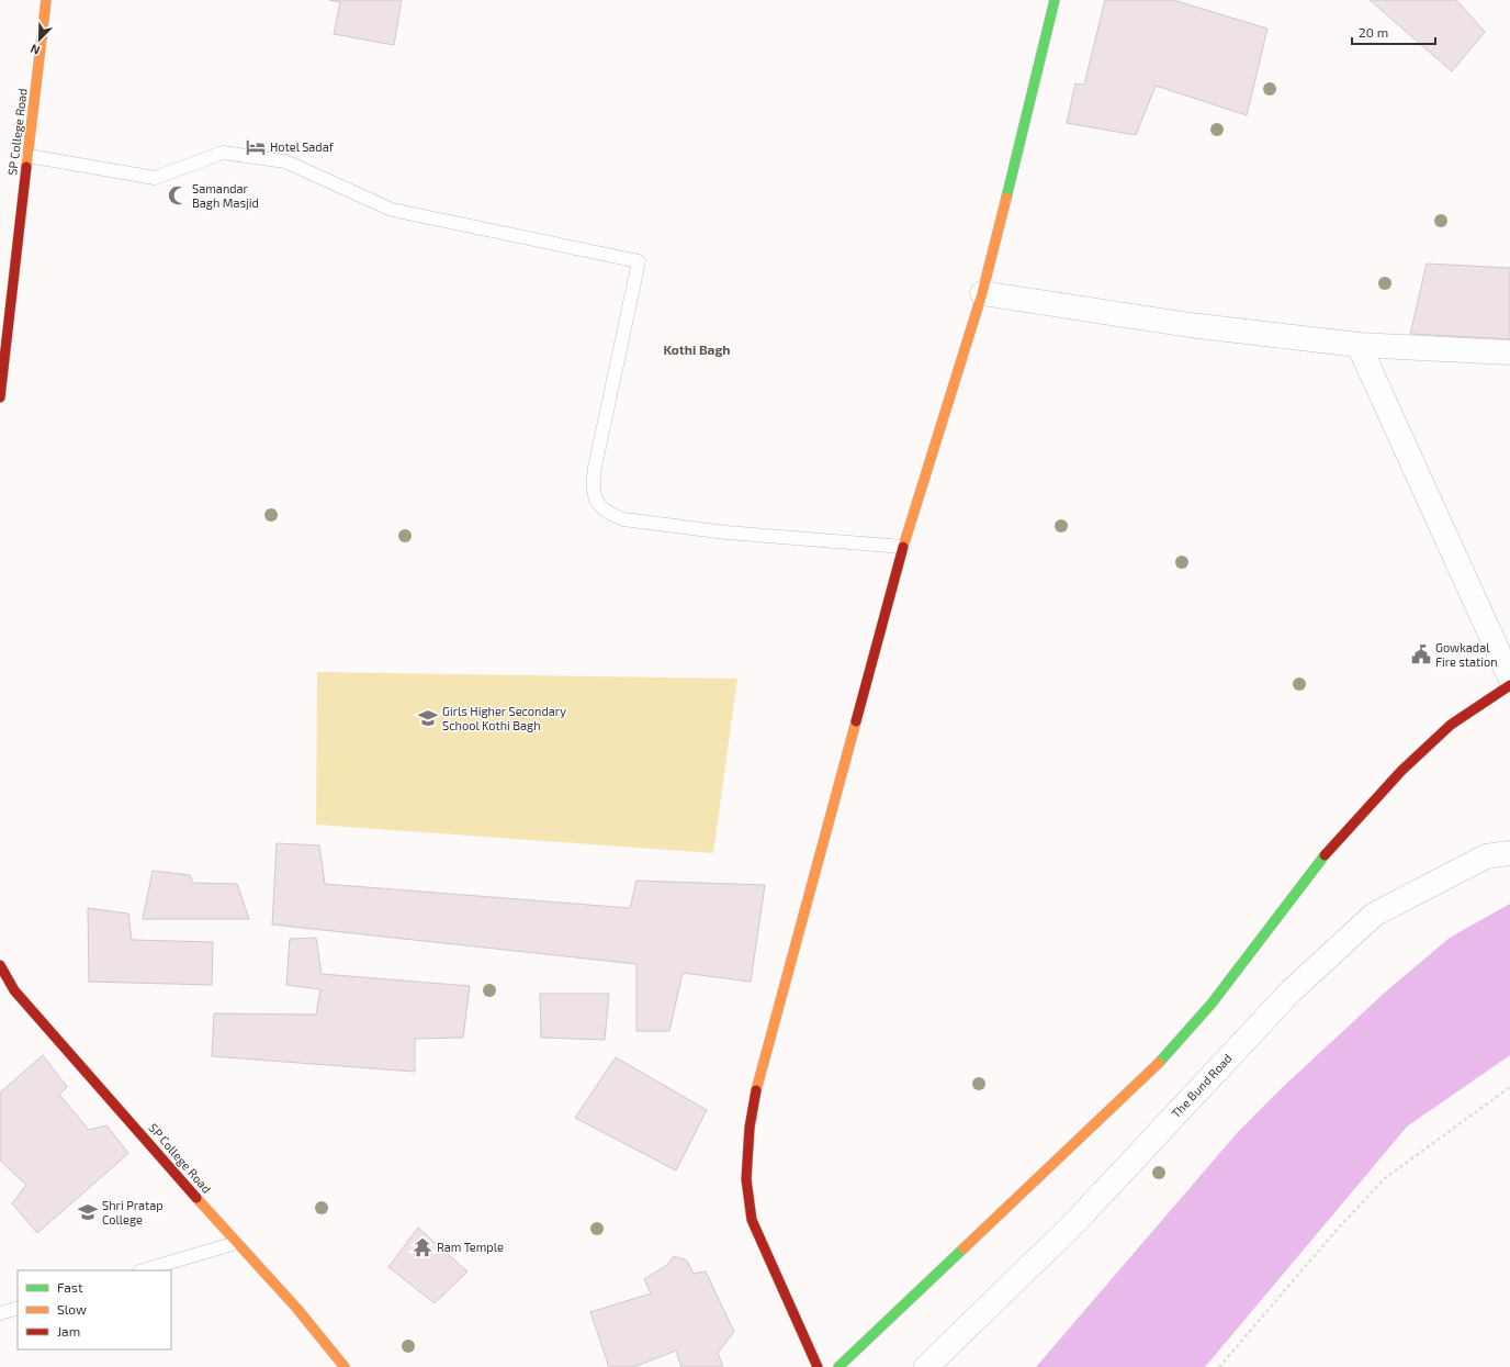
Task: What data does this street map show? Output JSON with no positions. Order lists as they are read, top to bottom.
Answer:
{
  "streets": {
    "street": ["SP College Road", "The Bund Road"]
  },
  "districts": ["Kothi Bagh"],
  "places": {
    "hotel": ["Hotel Sadaf"],
    "mosque": ["Samandar Bagh Masjid"],
    "public building": ["Gowkadal Fire station"],
    "school or university": ["Girls Higher Secondary School Kothi Bagh", "Shri Pratap College"],
    "temple": ["Ram Temple"]
  },
  "legend": ["Fast", "Slow", "Jam"],
  "scale_bar": "20 m",
  "north": "bottom left"
}
